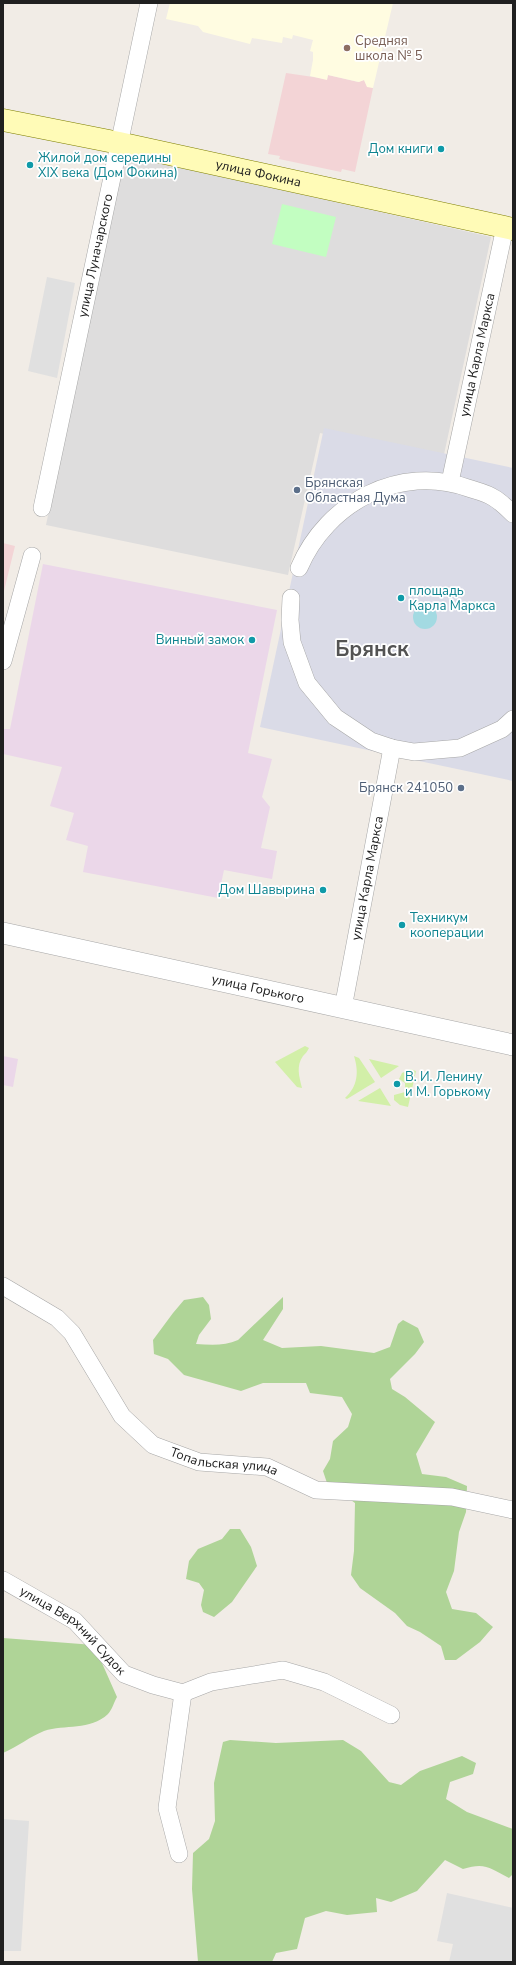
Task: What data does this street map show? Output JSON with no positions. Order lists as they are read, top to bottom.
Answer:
{
  "streets": {
    "main road": ["улица Фокина"],
    "street": [
      "улица Луначарского",
      "улица Карла Маркса",
      "улица Горького",
      "Топальская улица",
      "улица Верхний Судок"
    ]
  },
  "crossings": [
    ["улица Фокина", "улица Луначарского"],
    ["улица Фокина", "улица Карла Маркса"],
    ["улица Карла Маркса", "улица Горького"]
  ],
  "districts": ["Брянск"],
  "places": [
    "Средняя школа № 5",
    "Дом книги",
    "Жилой дом середины XIX века (Дом Фокина)",
    "Брянская Областная Дума",
    "площадь Карла Маркса",
    "Винный замок",
    "Брянск 241050",
    "Дом Шавырина",
    "Техникум кооперации",
    "В. И. Ленину и М. Горькому"
  ]
}
